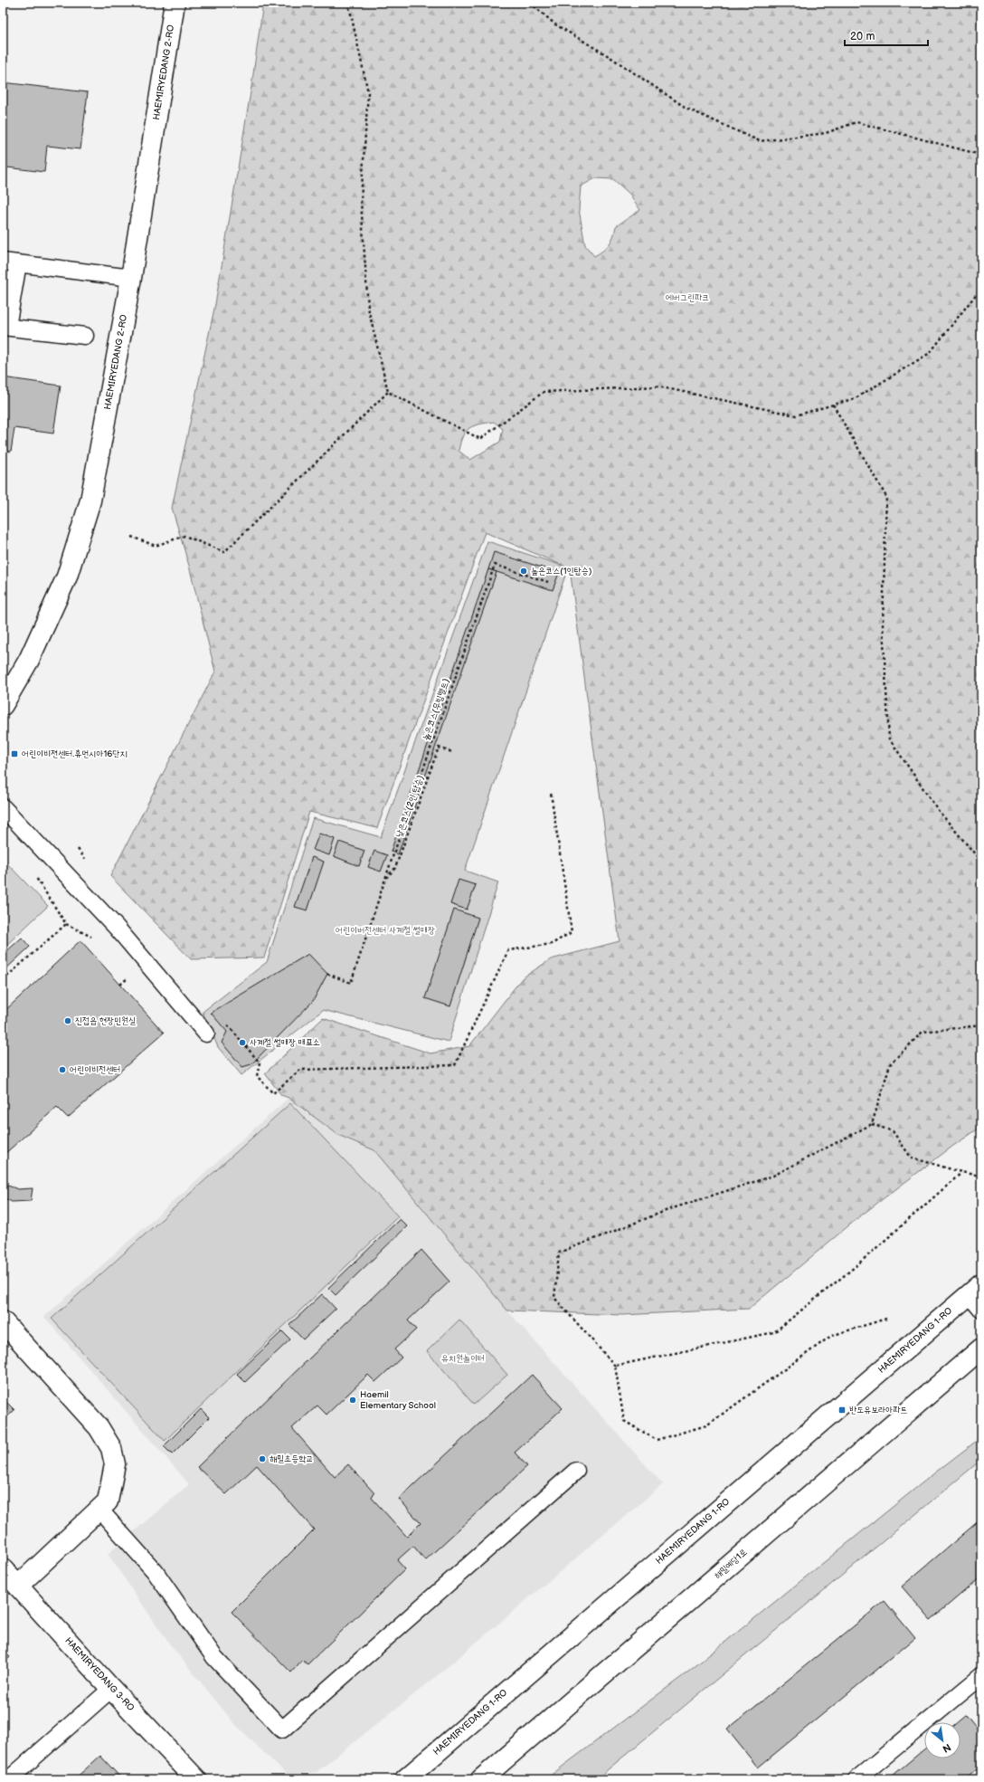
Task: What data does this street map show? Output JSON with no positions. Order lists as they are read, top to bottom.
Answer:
{
  "streets": {
    "street": [
      "HAEMIRYEDANG 2-RO",
      "HAEMIRYEDANG 1-RO",
      "해밀예당1로",
      "HAEMIRYEDANG 3-RO"
    ],
    "path": ["높은코스(무빙벨트)", "낮은코스(2인 탑승)"]
  },
  "crossings": [
    ["높은코스(무빙벨트)", "낮은코스(2인 탑승)"]
  ],
  "parks": ["에버그린파크", "어린이버전센터 사계절 썰매장", "유치원놀이터"],
  "places": {
    "other": [
      "높은코스(1인탑승)",
      "진접읍 현장민원실",
      "사계절 썰매장 매표소",
      "어린이비전센터",
      "Haemil Elementary School",
      "해밀초등학교"
    ],
    "transit": ["어린이비젼센터.휴먼시아16단지", "반도유보라아파트"]
  },
  "scale_bar": "20 m",
  "north": "bottom right"
}
